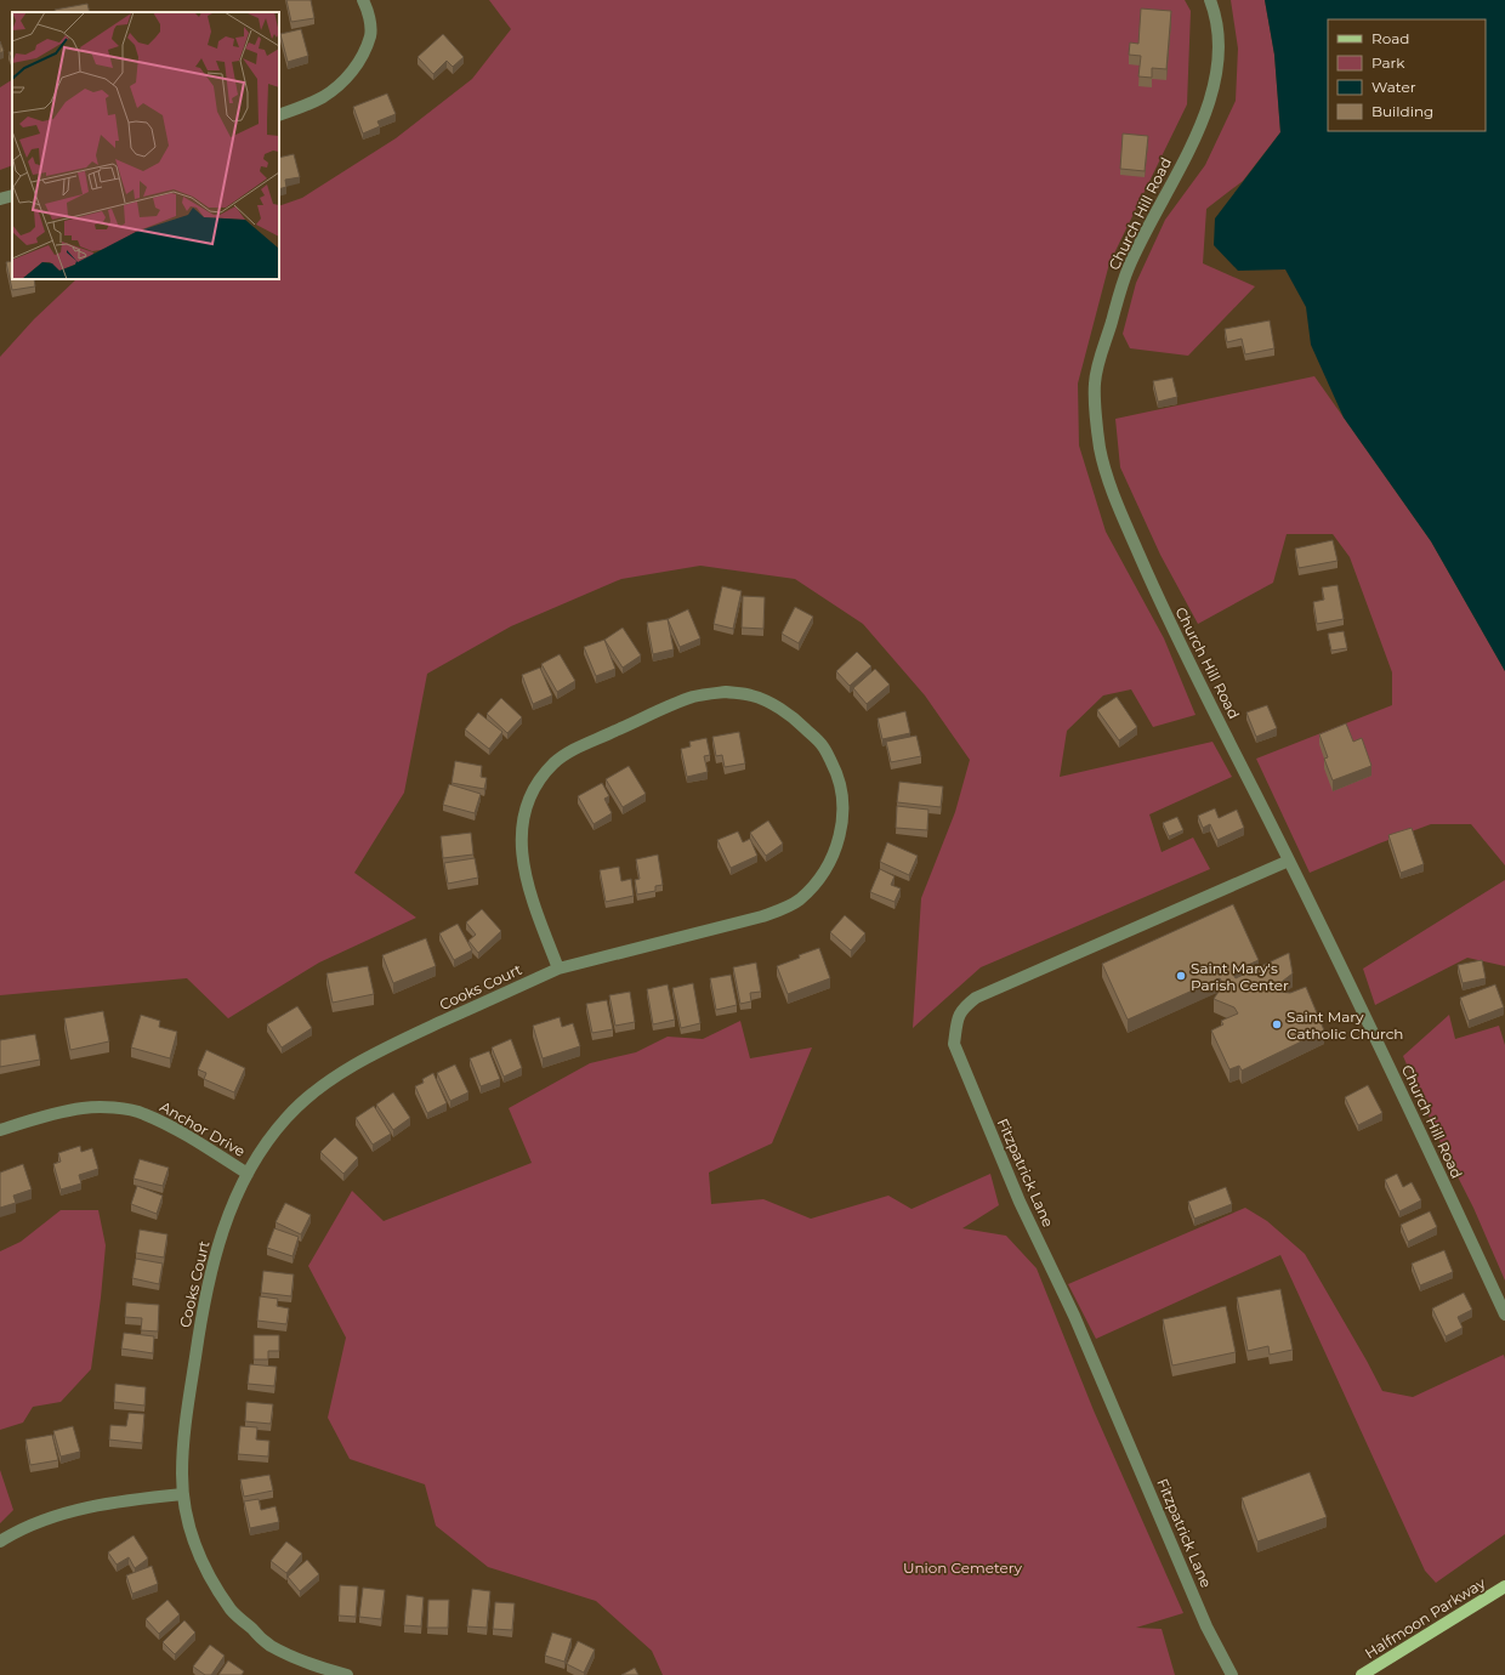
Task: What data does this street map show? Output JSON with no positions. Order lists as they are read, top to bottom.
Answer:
{
  "streets": {
    "main road": ["Halfmoon Parkway"],
    "street": [
      "Church Hill Road",
      "Cooks Court",
      "Anchor Drive",
      "Fitzpatrick Lane"
    ]
  },
  "crossings": [
    ["Church Hill Road", "Fitzpatrick Lane"],
    ["Cooks Court", "Anchor Drive"]
  ],
  "parks": ["Union Cemetery"],
  "places": ["Saint Mary's Parish Center", "Saint Mary Catholic Church"],
  "legend": [
    "Road",
    "Park",
    "Water",
    "Building"
  ]
}
